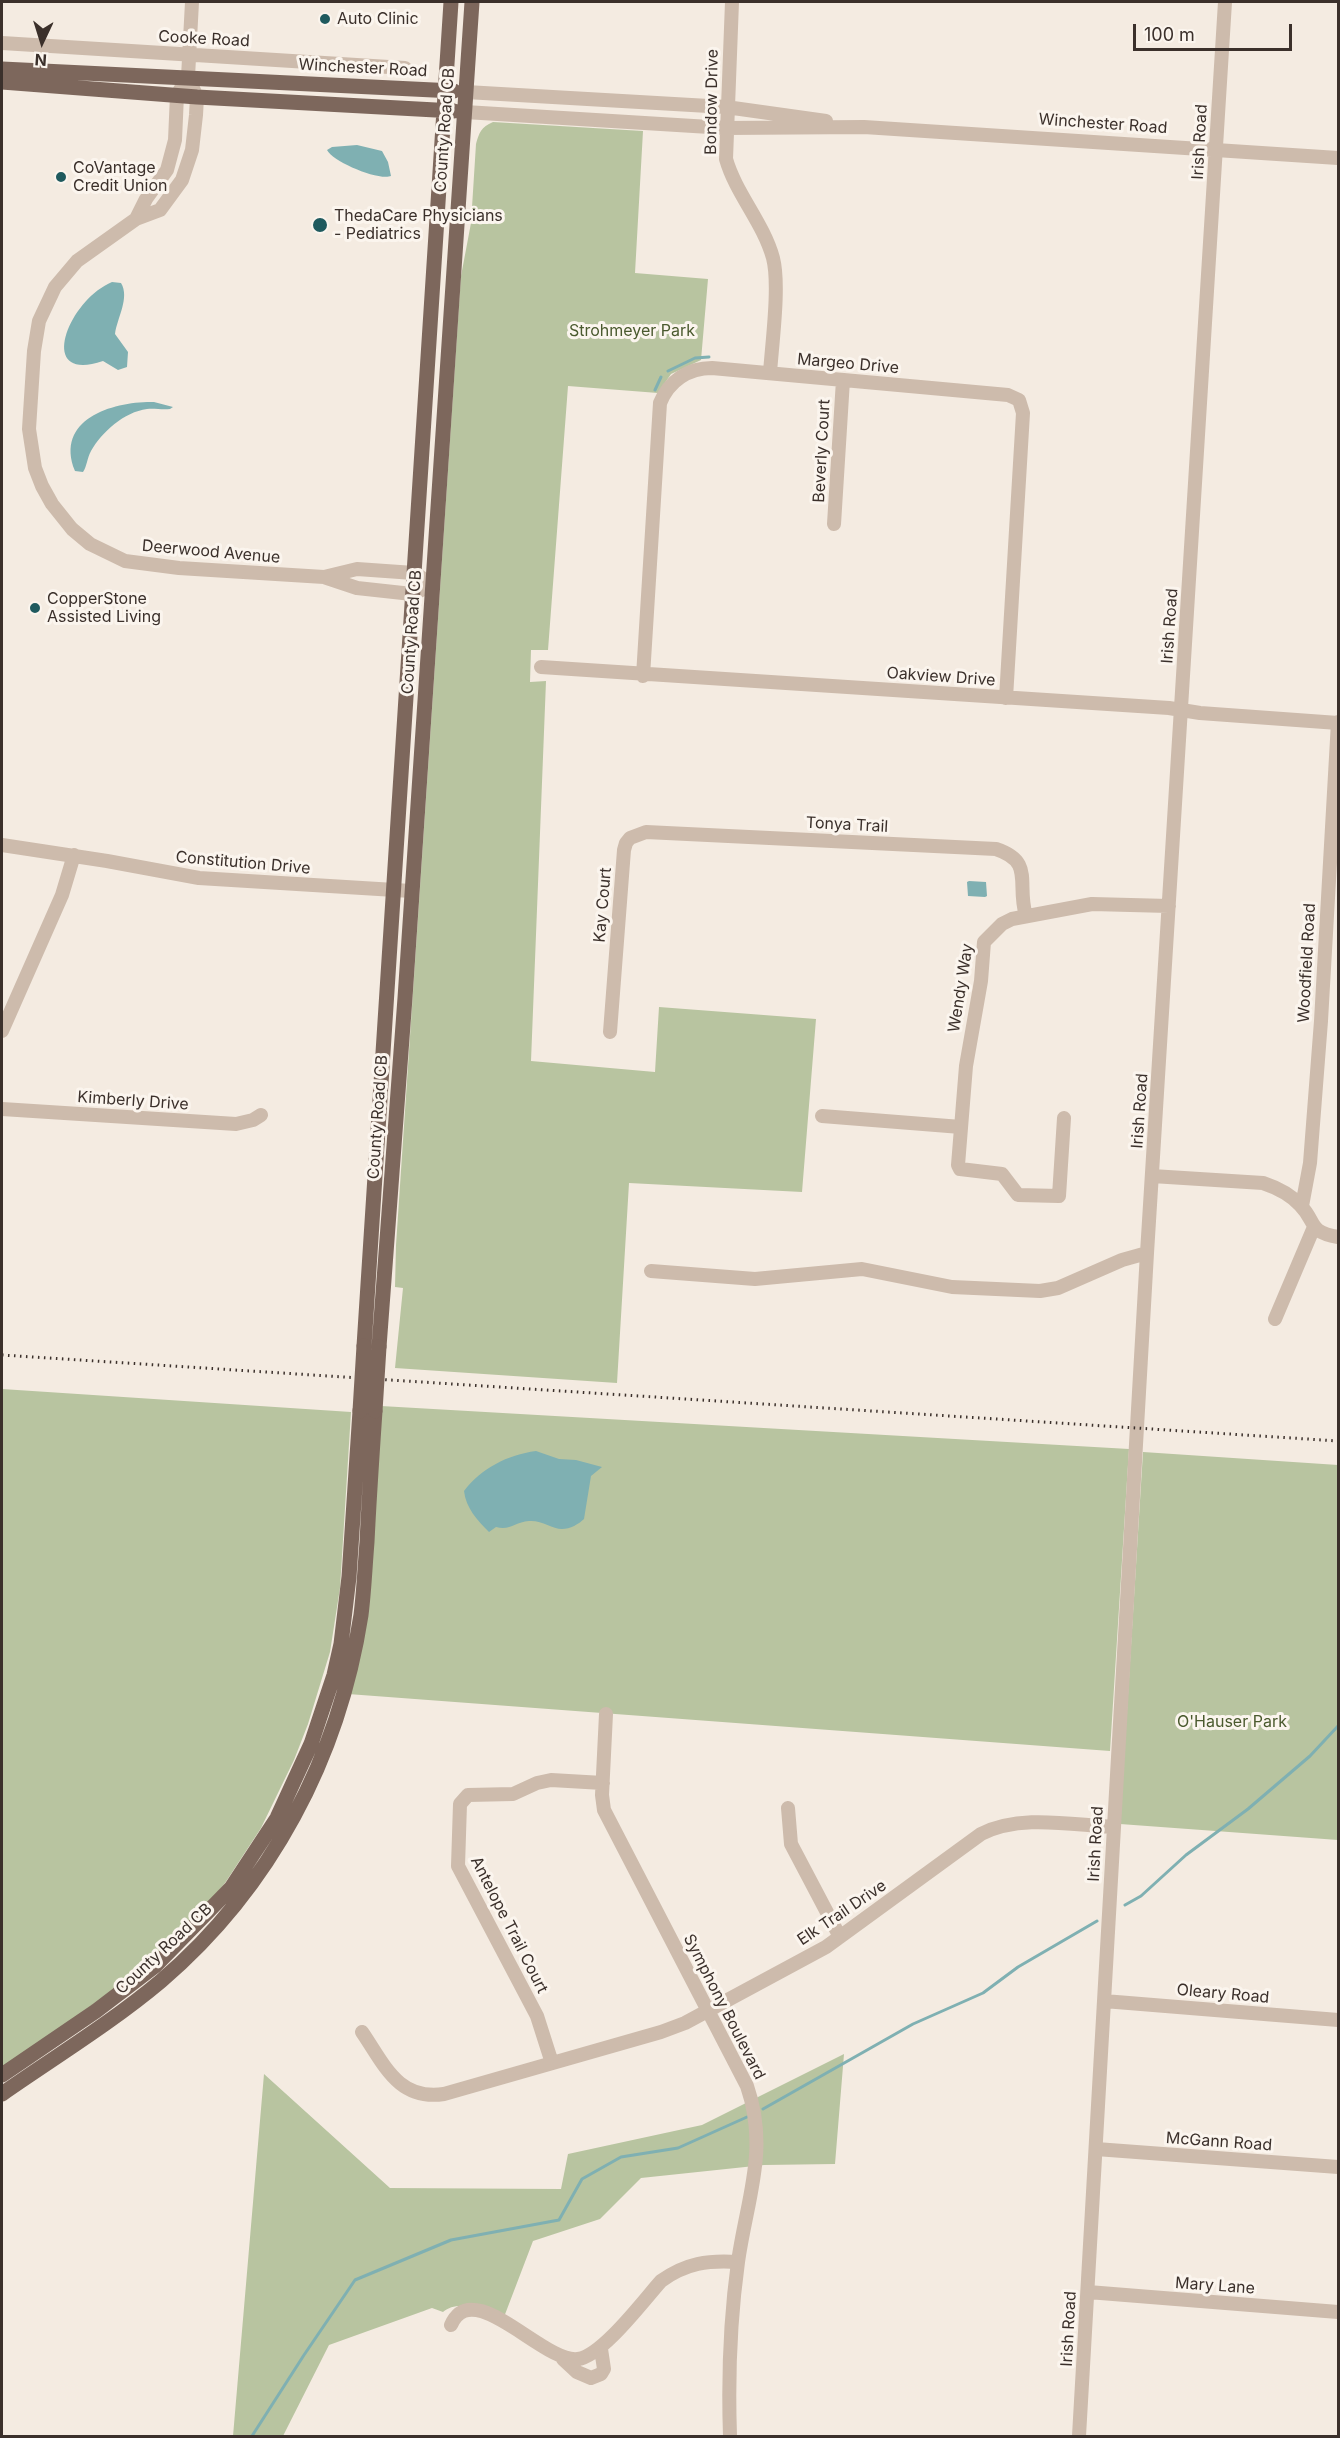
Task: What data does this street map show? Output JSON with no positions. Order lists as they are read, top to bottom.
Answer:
{
  "streets": {
    "main road": ["Winchester Road", "County Road CB"],
    "street": [
      "Cooke Road",
      "Bondow Drive",
      "Irish Road",
      "Margeo Drive",
      "Beverly Court",
      "Deerwood Avenue",
      "Oakview Drive",
      "Tonya Trail",
      "Constitution Drive",
      "Kay Court",
      "Woodfield Road",
      "Wendy Way",
      "Kimberly Drive",
      "Elk Trail Drive",
      "Antelope Trail Court",
      "Oleary Road",
      "Symphony Boulevard",
      "McGann Road",
      "Mary Lane"
    ]
  },
  "crossings": [
    ["Winchester Road", "Bondow Drive"],
    ["Winchester Road", "County Road CB"],
    ["Winchester Road", "Irish Road"],
    ["Winchester Road", "Deerwood Avenue"],
    ["Bondow Drive", "Margeo Drive"],
    ["County Road CB", "Deerwood Avenue"],
    ["County Road CB", "Constitution Drive"],
    ["Irish Road", "Oakview Drive"],
    ["Irish Road", "Wendy Way"],
    ["Irish Road", "Elk Trail Drive"],
    ["Irish Road", "Oleary Road"],
    ["Irish Road", "McGann Road"],
    ["Irish Road", "Mary Lane"],
    ["Margeo Drive", "Beverly Court"],
    ["Margeo Drive", "Oakview Drive"],
    ["Oakview Drive", "Woodfield Road"],
    ["Tonya Trail", "Kay Court"],
    ["Tonya Trail", "Wendy Way"],
    ["Elk Trail Drive", "Antelope Trail Court"],
    ["Elk Trail Drive", "Symphony Boulevard"],
    ["Antelope Trail Court", "Symphony Boulevard"]
  ],
  "parks": ["Strohmeyer Park", "O'Hauser Park"],
  "places": [
    "Auto Clinic",
    "CoVantage Credit Union",
    "ThedaCare Physicians - Pediatrics",
    "CopperStone Assisted Living"
  ],
  "scale_bar": "100 m",
  "north": "bottom"
}
